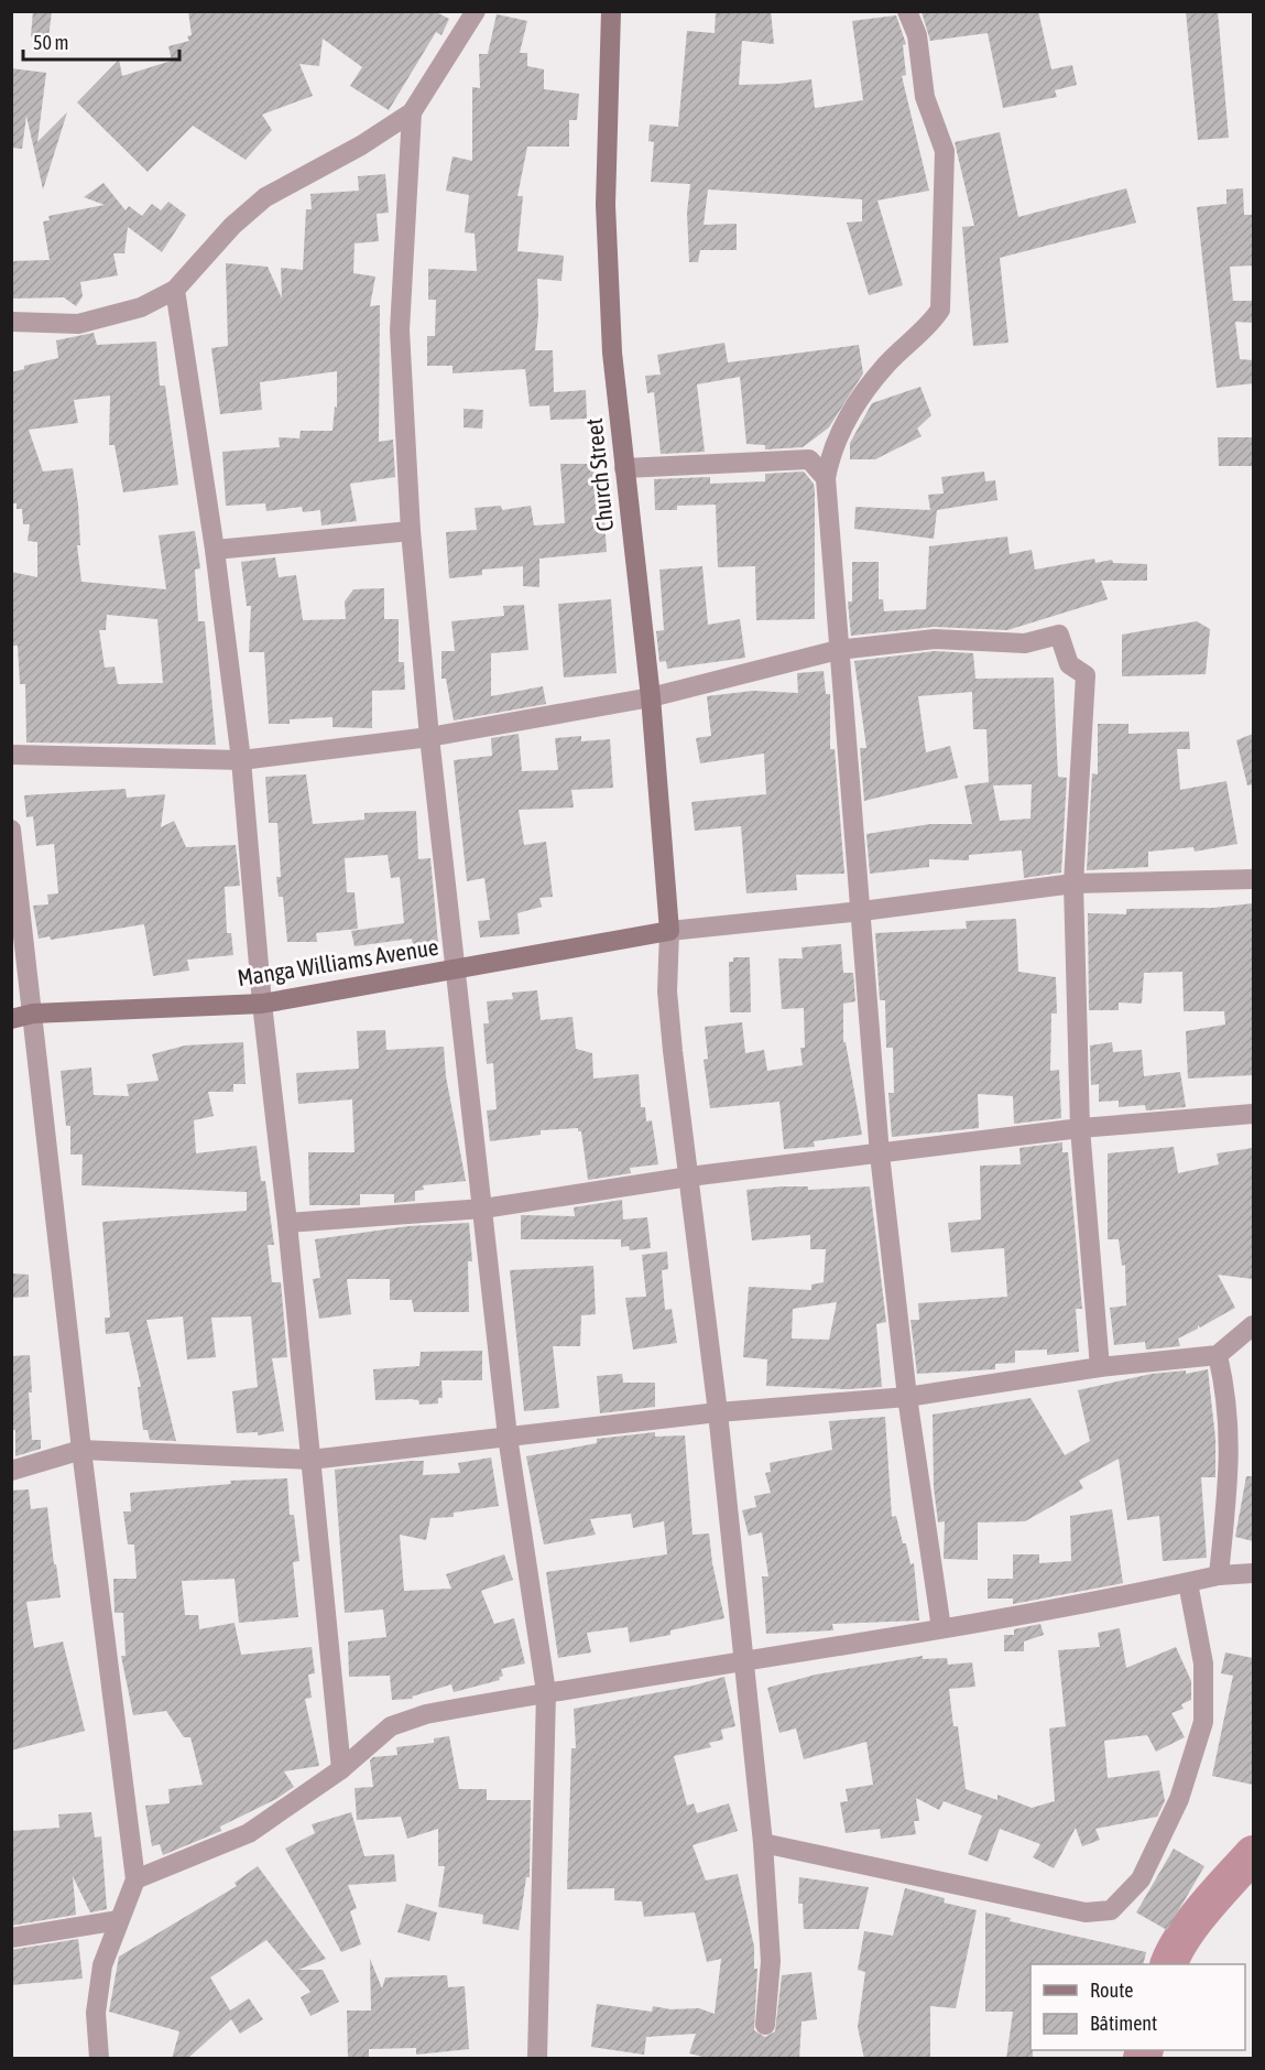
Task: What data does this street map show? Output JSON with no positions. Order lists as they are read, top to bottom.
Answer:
{
  "streets": {
    "main road": ["Church Street", "Manga Williams Avenue"]
  },
  "crossings": [
    ["Church Street", "Manga Williams Avenue"]
  ],
  "legend": ["Route", "Bâtiment"],
  "scale_bar": "50 m"
}
